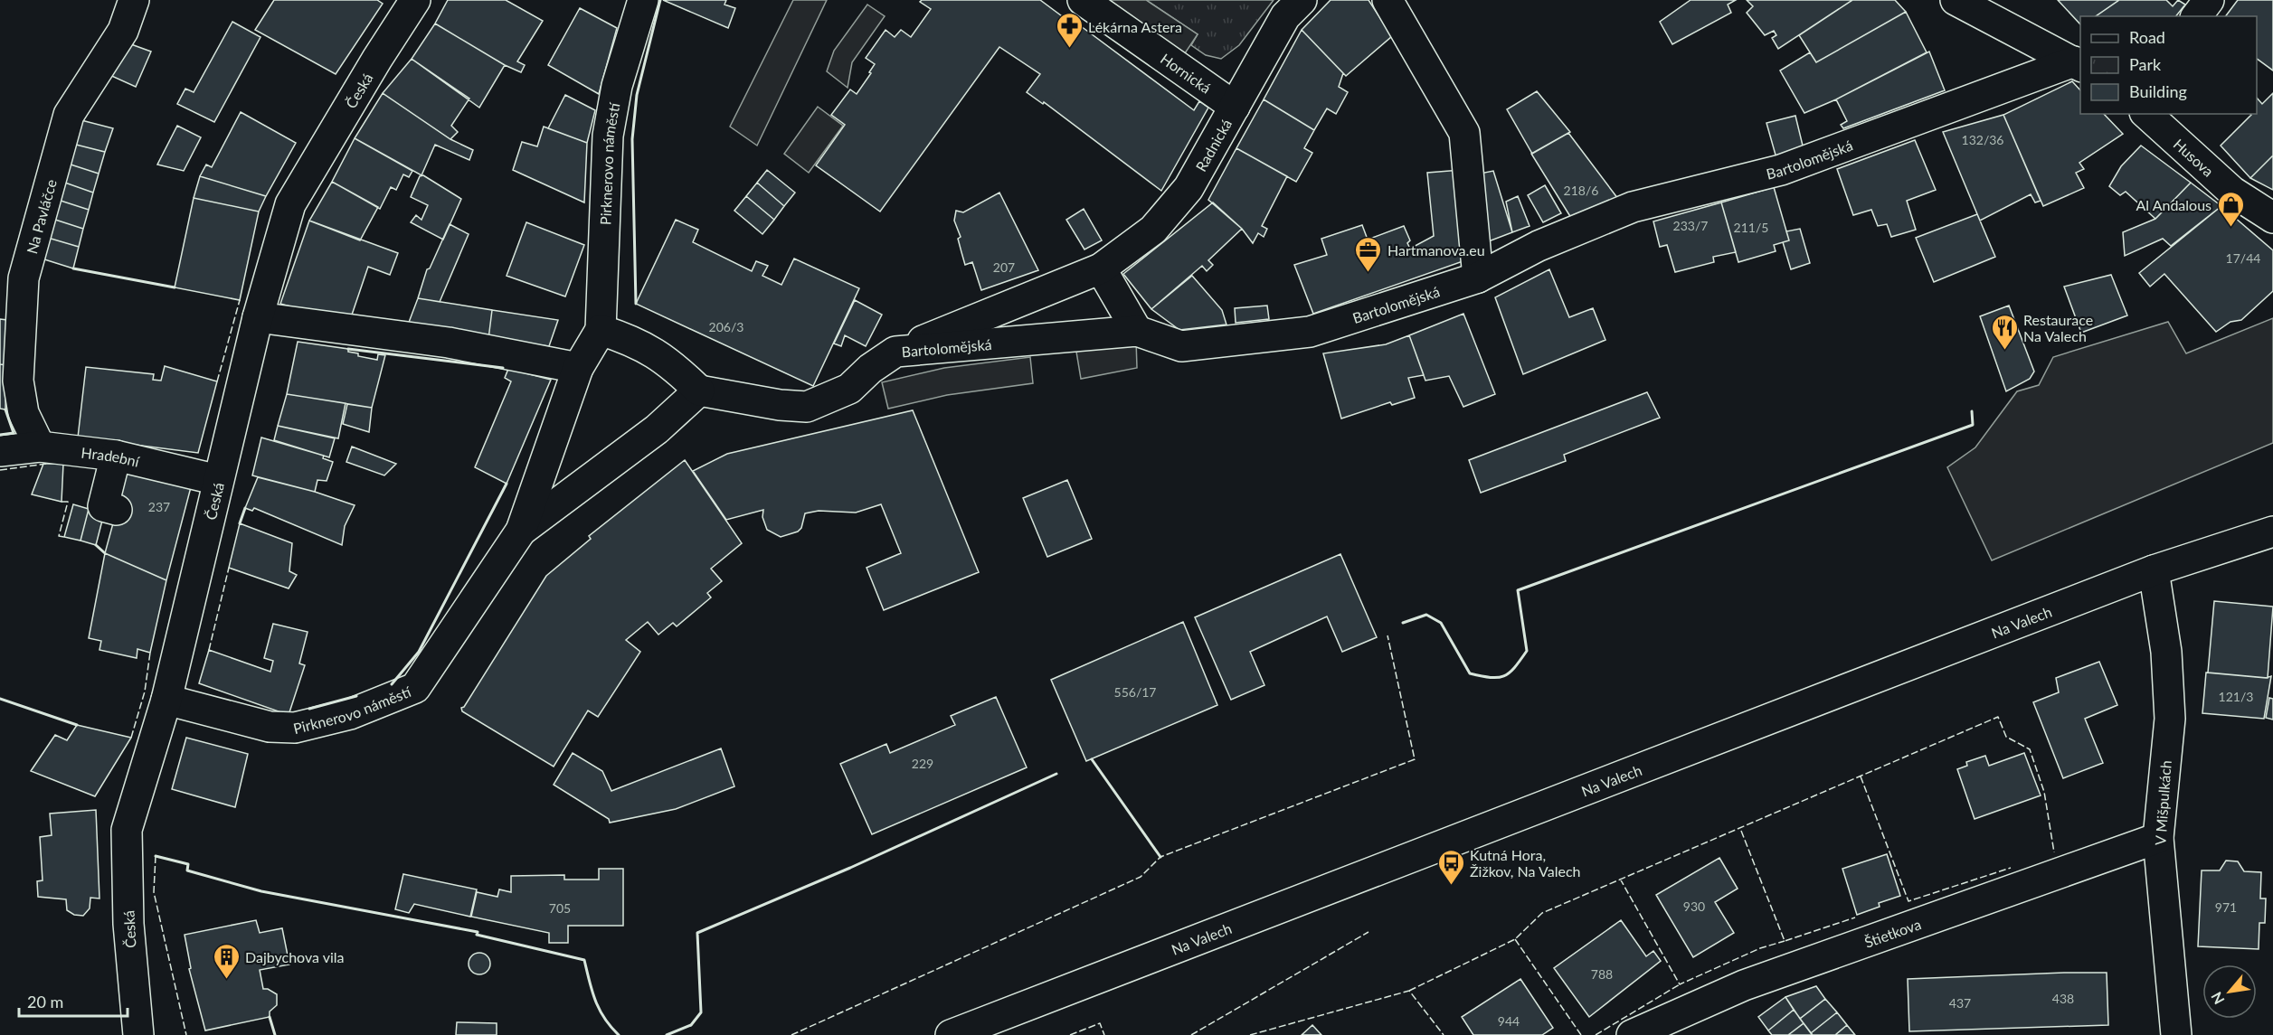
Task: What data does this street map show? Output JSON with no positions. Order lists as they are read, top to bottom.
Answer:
{
  "streets": {
    "street": [
      "Hornická",
      "Česká",
      "Radnická",
      "Husova",
      "Bartolomějská",
      "Pirknerovo náměstí",
      "Na Pavláčce",
      "Hradební",
      "Na Valech",
      "V Mišpulkách",
      "Štietkova"
    ]
  },
  "crossings": [
    ["Hornická", "Radnická"],
    ["Česká", "Pirknerovo náměstí"],
    ["Česká", "Hradební"],
    ["Radnická", "Bartolomějská"],
    ["Bartolomějská", "Pirknerovo náměstí"],
    ["Na Pavláčce", "Hradební"],
    ["Na Valech", "V Mišpulkách"],
    ["V Mišpulkách", "Štietkova"]
  ],
  "places": {
    "pharmacy": ["Lékárna Astera"],
    "shop": ["Al Andalous"],
    "office": ["Hartmanova.eu"],
    "restaurant": ["Restaurace Na Valech"],
    "bus stop": ["Kutná Hora, Žižkov, Na Valech"],
    "building": ["Dajbychova vila"]
  },
  "house_numbers": [
    "132/36",
    "218/6",
    "233/7",
    "211/5",
    "17/44",
    "207",
    "206/3",
    "237",
    "556/17",
    "121/3",
    "229",
    "930",
    "971",
    "705",
    "788",
    "438",
    "437",
    "944"
  ],
  "legend": ["Road", "Park", "Building"],
  "scale_bar": "20 m",
  "north": "bottom left"
}
